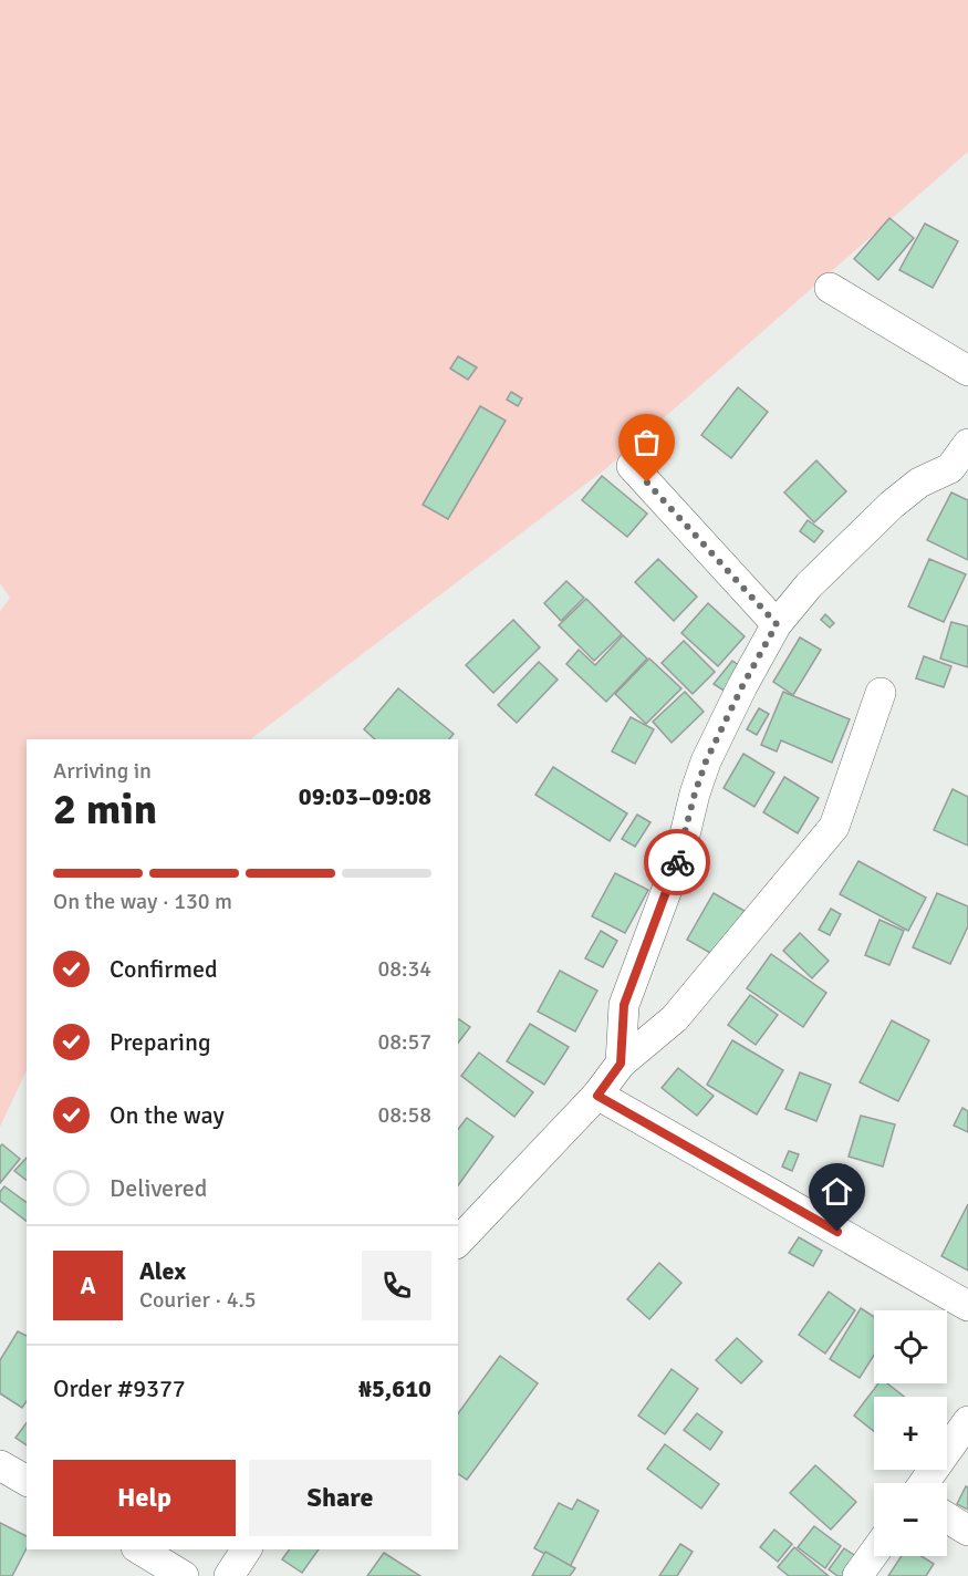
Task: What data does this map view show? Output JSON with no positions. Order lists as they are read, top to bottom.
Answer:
{
  "page": {
    "heading": ["2 min", "Arriving in", "09:03–09:08"],
    "panel": [
      "Alex",
      "Courier · 4.5",
      "Order #9377",
      "₦5,610"
    ],
    "bar": "On the way · 130 m",
    "list": [
      ["Confirmed", "08:34"],
      ["Preparing", "08:57"],
      ["On the way", "08:58"],
      "Delivered"
    ],
    "round": "A",
    "map_buttons": ["+", "−"],
    "buttons": ["Help", "Share"]
  }
}
